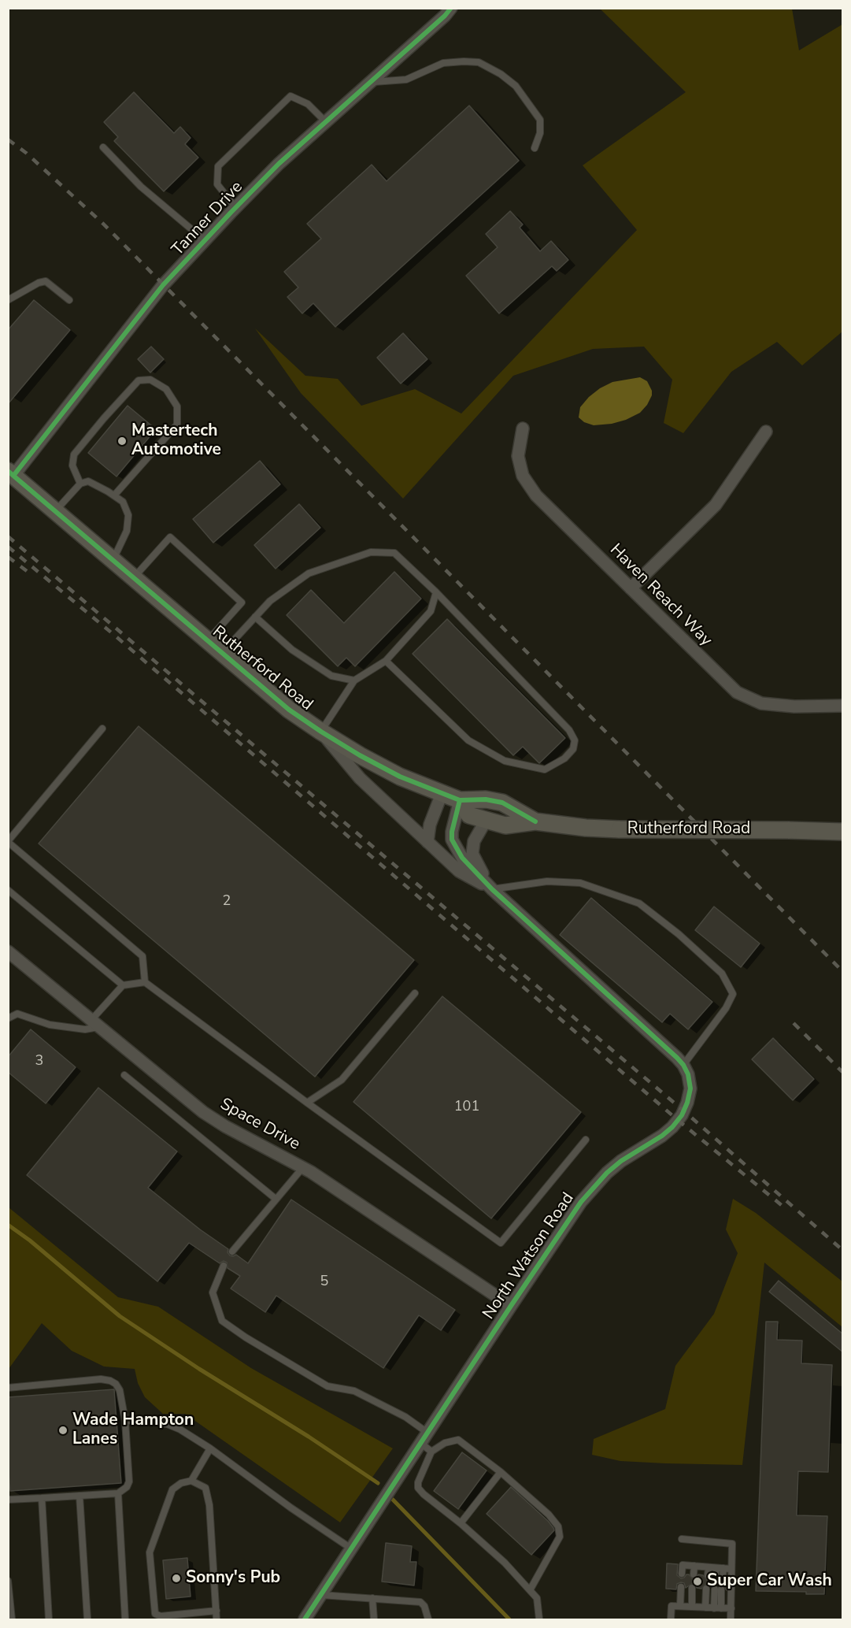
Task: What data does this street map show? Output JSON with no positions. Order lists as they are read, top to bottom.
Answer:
{
  "streets": {
    "street": [
      "Tanner Drive",
      "Haven Reach Way",
      "Rutherford Road",
      "Space Drive",
      "North Watson Road"
    ]
  },
  "crossings": [
    ["Tanner Drive", "Rutherford Road"],
    ["Space Drive", "North Watson Road"]
  ],
  "places": [
    "Mastertech Automotive",
    "Wade Hampton Lanes",
    "Sonny's Pub",
    "Super Car Wash"
  ],
  "house_numbers": [
    "2",
    "3",
    "101",
    "5"
  ]
}
